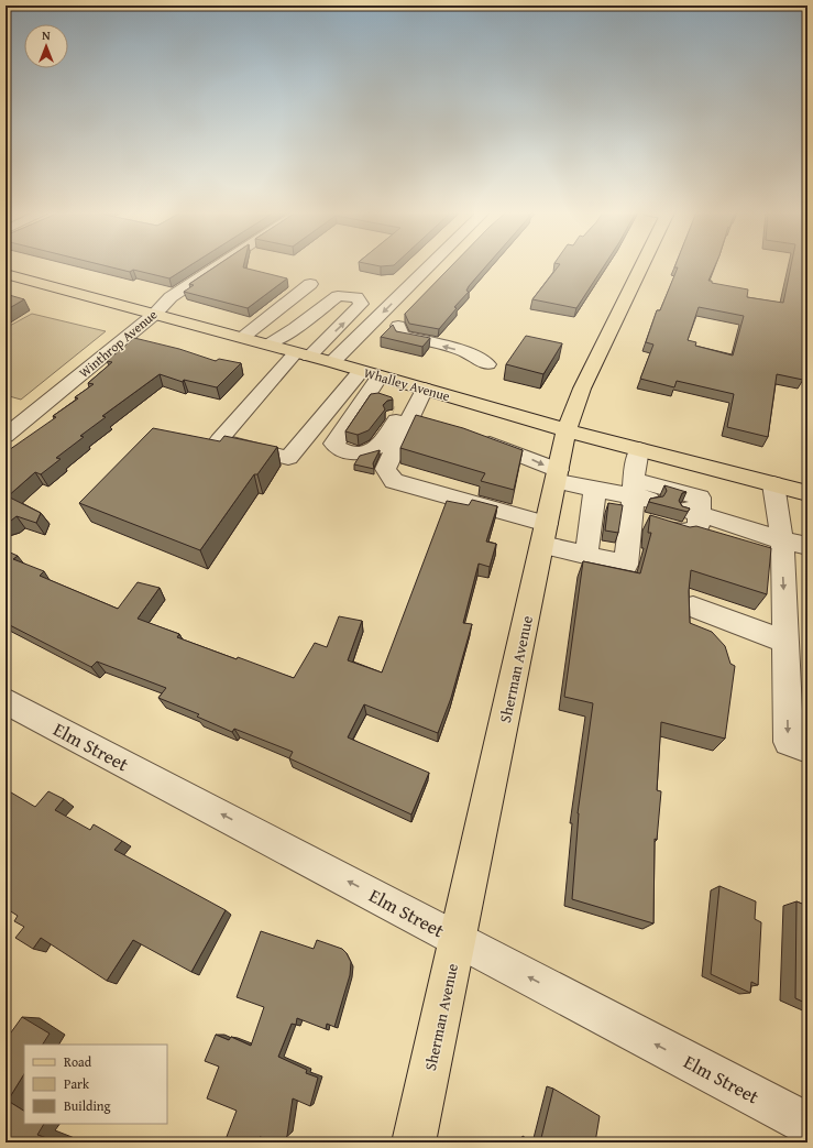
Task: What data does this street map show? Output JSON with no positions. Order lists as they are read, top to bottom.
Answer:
{
  "streets": {
    "main road": ["Whalley Avenue", "Sherman Avenue"],
    "street": ["Winthrop Avenue", "Elm Street"]
  },
  "crossings": [
    ["Winthrop Avenue", "Whalley Avenue"],
    ["Whalley Avenue", "Sherman Avenue"],
    ["Sherman Avenue", "Elm Street"]
  ],
  "one_way": ["Elm Street"],
  "legend": ["Road", "Park", "Building"],
  "north": "top"
}
